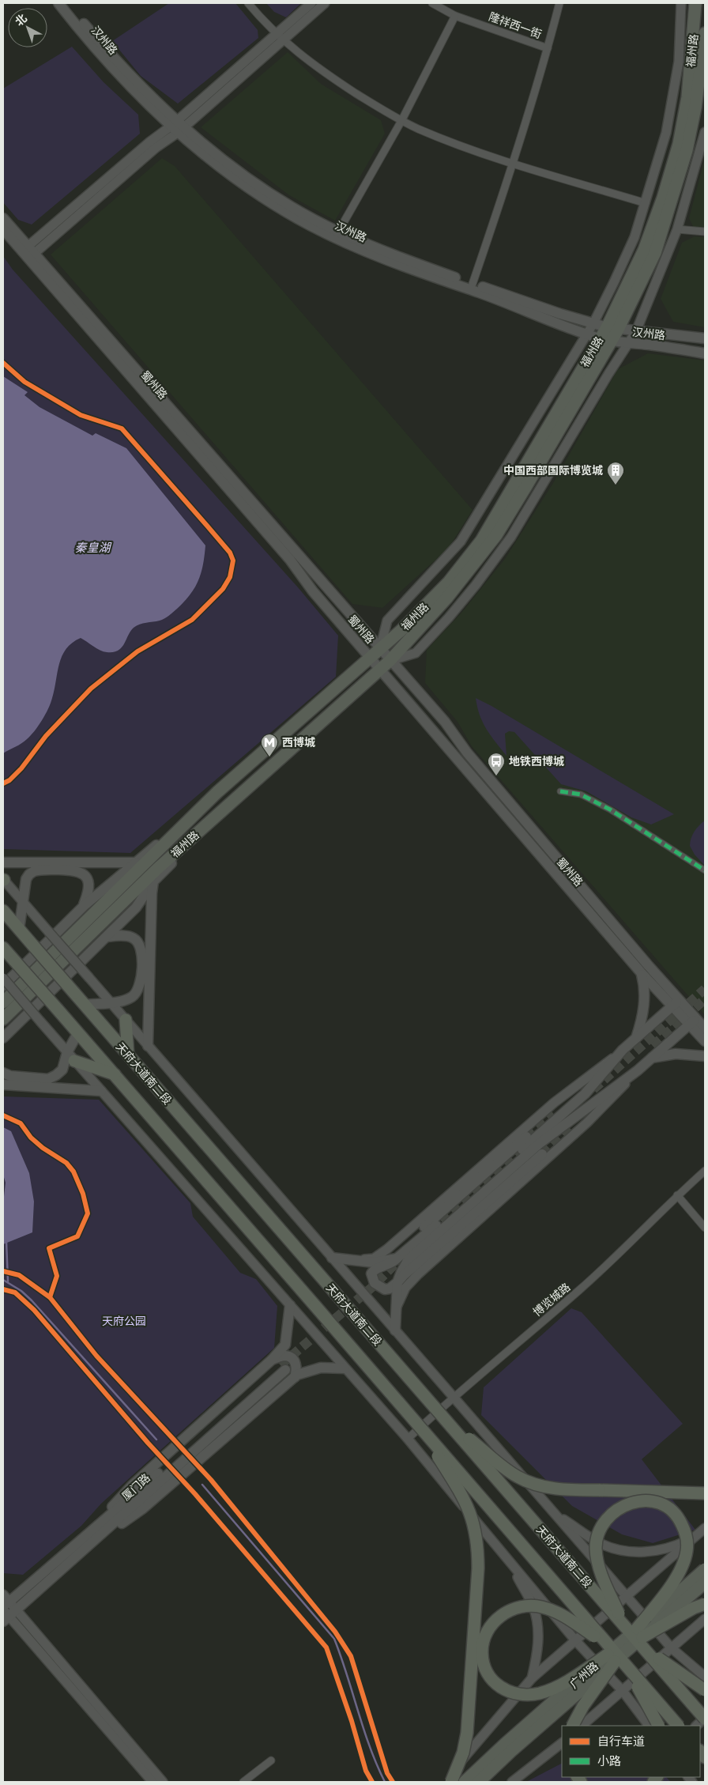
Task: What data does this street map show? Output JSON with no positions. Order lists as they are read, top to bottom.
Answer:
{
  "streets": {
    "highway": ["天府大道南二段"],
    "main road": [
      "汉州路",
      "福州路",
      "蜀州路",
      "厦门路",
      "广州路"
    ],
    "street": ["隆祥西一街", "博览城路"]
  },
  "crossings": [
    ["汉州路", "福州路"],
    ["福州路", "蜀州路"],
    ["天府大道南二段", "广州路"]
  ],
  "water": ["秦皇湖"],
  "parks": ["天府公园"],
  "places": {
    "building": ["中国西部国际博览城"],
    "metro station": ["西博城"],
    "bus stop": ["地铁西博城"]
  },
  "legend": ["自行车道", "小路"],
  "north": "top left"
}
